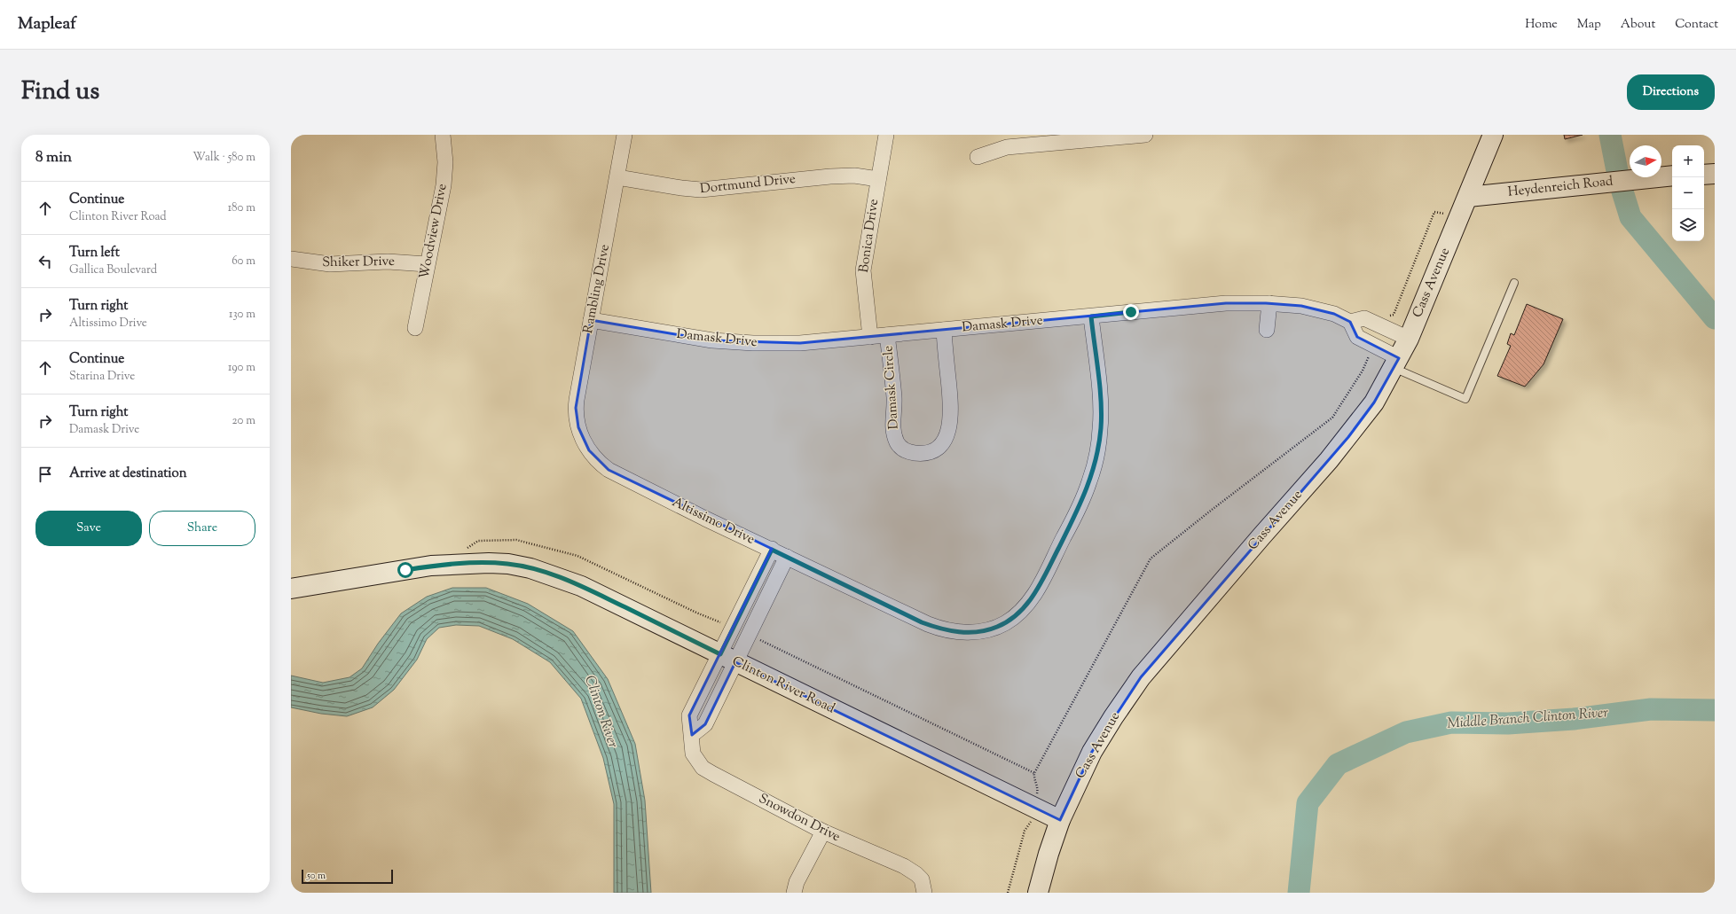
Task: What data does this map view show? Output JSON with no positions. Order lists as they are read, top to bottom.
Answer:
{
  "streets": {
    "street": [
      "Dortmund Drive",
      "Heydenreich Road",
      "Woodview Drive",
      "Bonica Drive",
      "Shiker Drive",
      "Cass Avenue",
      "Rambling Drive",
      "Damask Drive",
      "Damask Circle",
      "Altissimo Drive",
      "Clinton River Road",
      "Snowdon Drive"
    ]
  },
  "crossings": [
    ["Dortmund Drive", "Bonica Drive"],
    ["Dortmund Drive", "Rambling Drive"],
    ["Heydenreich Road", "Cass Avenue"],
    ["Woodview Drive", "Shiker Drive"],
    ["Bonica Drive", "Damask Drive"],
    ["Cass Avenue", "Damask Drive"],
    ["Cass Avenue", "Clinton River Road"],
    ["Rambling Drive", "Damask Drive"],
    ["Rambling Drive", "Altissimo Drive"],
    ["Damask Drive", "Damask Circle"],
    ["Damask Drive", "Altissimo Drive"],
    ["Clinton River Road", "Snowdon Drive"]
  ],
  "water": ["Clinton River", "Middle Branch Clinton River"],
  "scale_bar": "50 m",
  "north": "right",
  "page": {
    "header": "Mapleaf",
    "nav": [
      "Home",
      "Map",
      "About",
      "Contact"
    ],
    "title": "Find us",
    "buttons": [
      "Directions",
      ["Save", "Share"]
    ],
    "heading": ["8 min", "Walk · 580 m"],
    "map_buttons": ["+", "−"],
    "list": [
      ["Continue", "Clinton River Road", "180 m"],
      ["Turn left", "Gallica Boulevard", "60 m"],
      ["Turn right", "Altissimo Drive", "130 m"],
      ["Continue", "Starina Drive", "190 m"],
      ["Turn right", "Damask Drive", "20 m"],
      "Arrive at destination"
    ],
    "scale": "50 m"
  }
}
